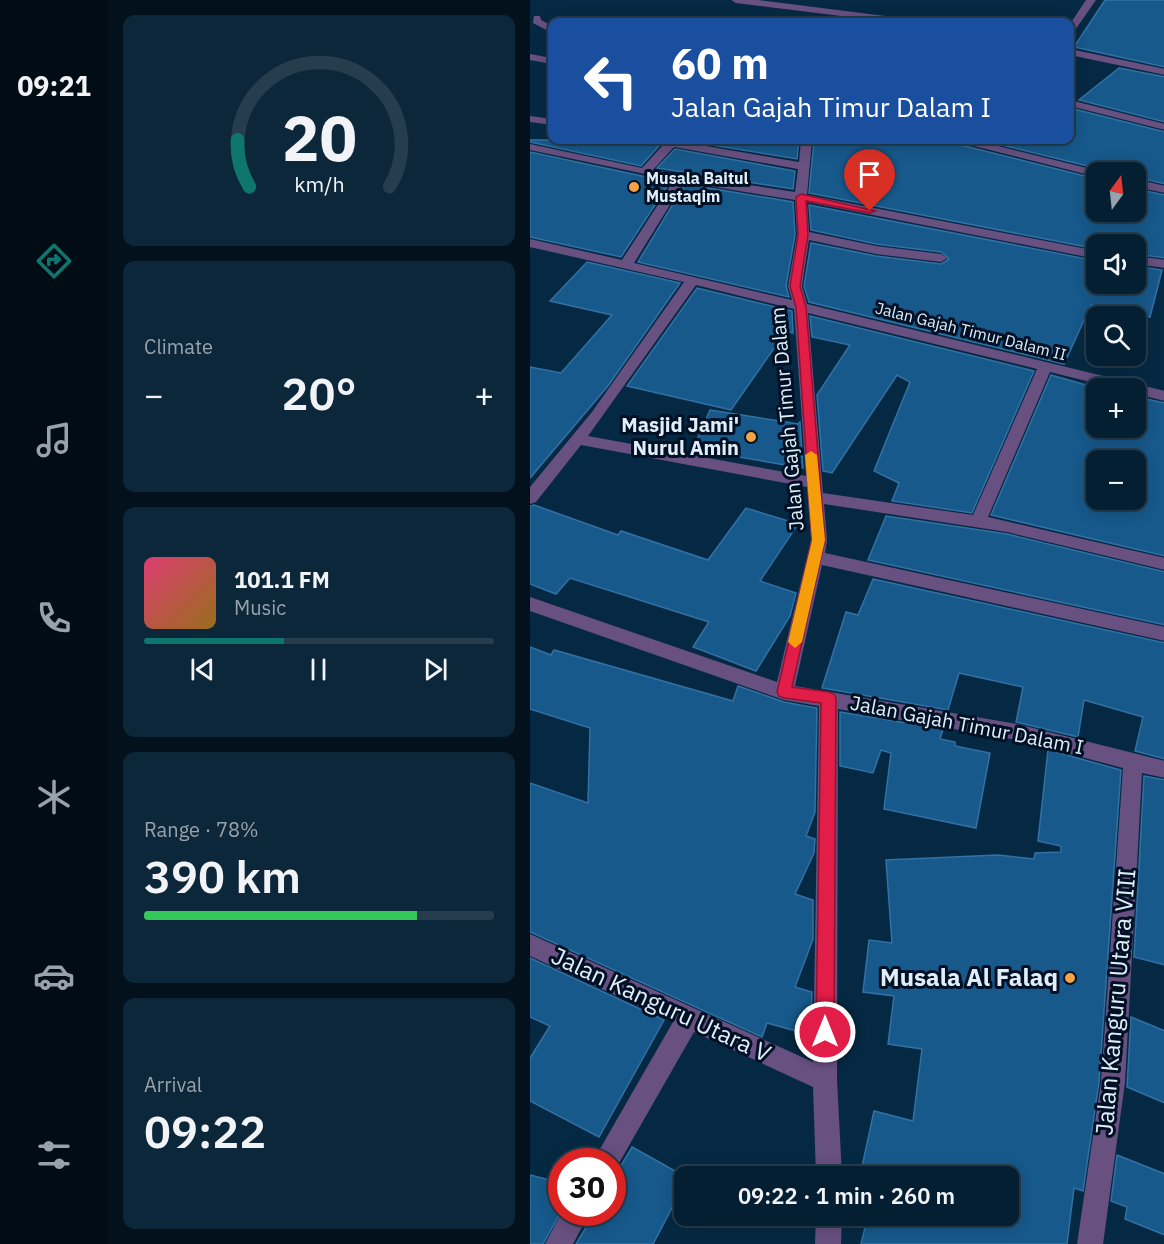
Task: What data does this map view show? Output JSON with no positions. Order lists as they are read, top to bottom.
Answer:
{
  "streets": {
    "street": [
      "Jalan Gajah Timur Dalam II",
      "Jalan Gajah Timur Dalam",
      "Jalan Gajah Timur Dalam I",
      "Jalan Kanguru Utara VIII",
      "Jalan Kanguru Utara V"
    ]
  },
  "crossings": [
    ["Jalan Gajah Timur Dalam II", "Jalan Gajah Timur Dalam"],
    ["Jalan Gajah Timur Dalam", "Jalan Gajah Timur Dalam I"],
    ["Jalan Gajah Timur Dalam I", "Jalan Kanguru Utara VIII"]
  ],
  "places": ["Musala Baitul Mustaqim", "Masjid Jami' Nurul Amin", "Musala Al Falaq"],
  "north": "top",
  "page": {
    "tabs": "09:21",
    "turn": ["60 m", "Jalan Gajah Timur Dalam I"],
    "map_buttons": ["+", "−"],
    "tile": [
      "Climate",
      ["Range · 78%", "390 km"],
      ["Arrival", "09:22"]
    ],
    "heat": ["−", "20°", "+"],
    "song": ["101.1 FM", "Music"],
    "limit": "30",
    "trip": "09:22 · 1 min · 260 m",
    "gauge": ["20", "km/h"]
  }
}
